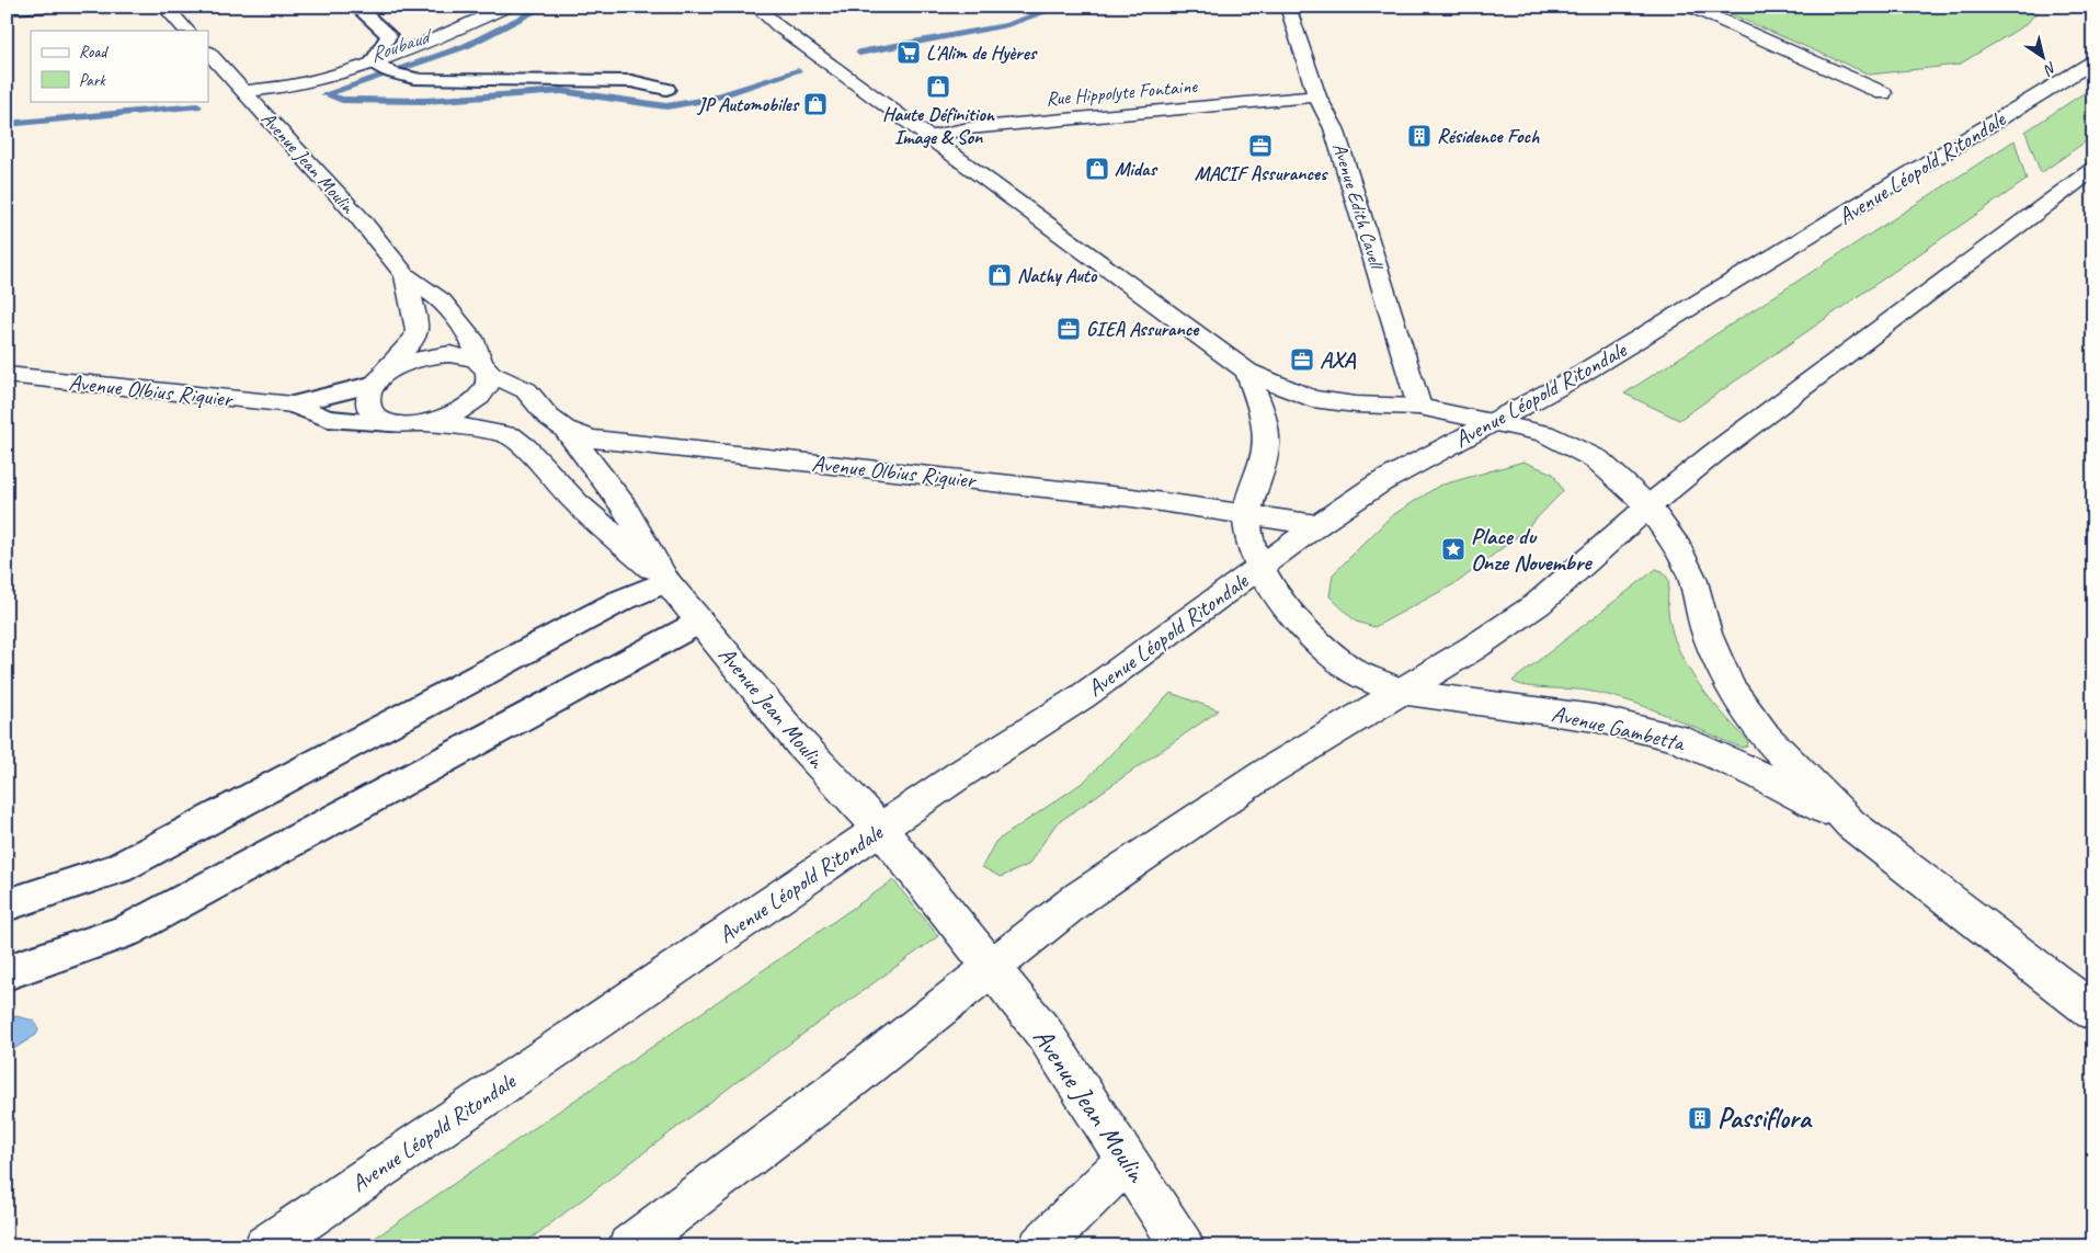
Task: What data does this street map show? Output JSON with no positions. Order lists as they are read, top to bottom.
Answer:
{
  "streets": {
    "main road": [
      "Rue Hippolyte Fontaine",
      "Avenue Jean Moulin",
      "Avenue Léopold Ritondale",
      "Avenue Edith Cavell",
      "Avenue Olbius Riquier",
      "Avenue Gambetta"
    ]
  },
  "crossings": [
    ["Rue Hippolyte Fontaine", "Avenue Edith Cavell"],
    ["Rue Hippolyte Fontaine", "Avenue Gambetta"],
    ["Avenue Jean Moulin", "Avenue Léopold Ritondale"],
    ["Avenue Jean Moulin", "Avenue Olbius Riquier"],
    ["Avenue Léopold Ritondale", "Avenue Olbius Riquier"],
    ["Avenue Léopold Ritondale", "Avenue Gambetta"],
    ["Avenue Edith Cavell", "Avenue Gambetta"],
    ["Avenue Olbius Riquier", "Avenue Gambetta"]
  ],
  "water": ["Roubaud"],
  "places": {
    "supermarket": ["L'Alim de Hyères"],
    "shop": [
      "Haute Définition Image & Son",
      "JP Automobiles",
      "Midas",
      "Nathy Auto"
    ],
    "building": ["Résidence Foch", "Passiflora"],
    "office": ["MACIF Assurances", "GIEA Assurance", "AXA"],
    "place": ["Place du Onze Novembre"]
  },
  "legend": ["Road", "Park"],
  "north": "bottom right"
}
